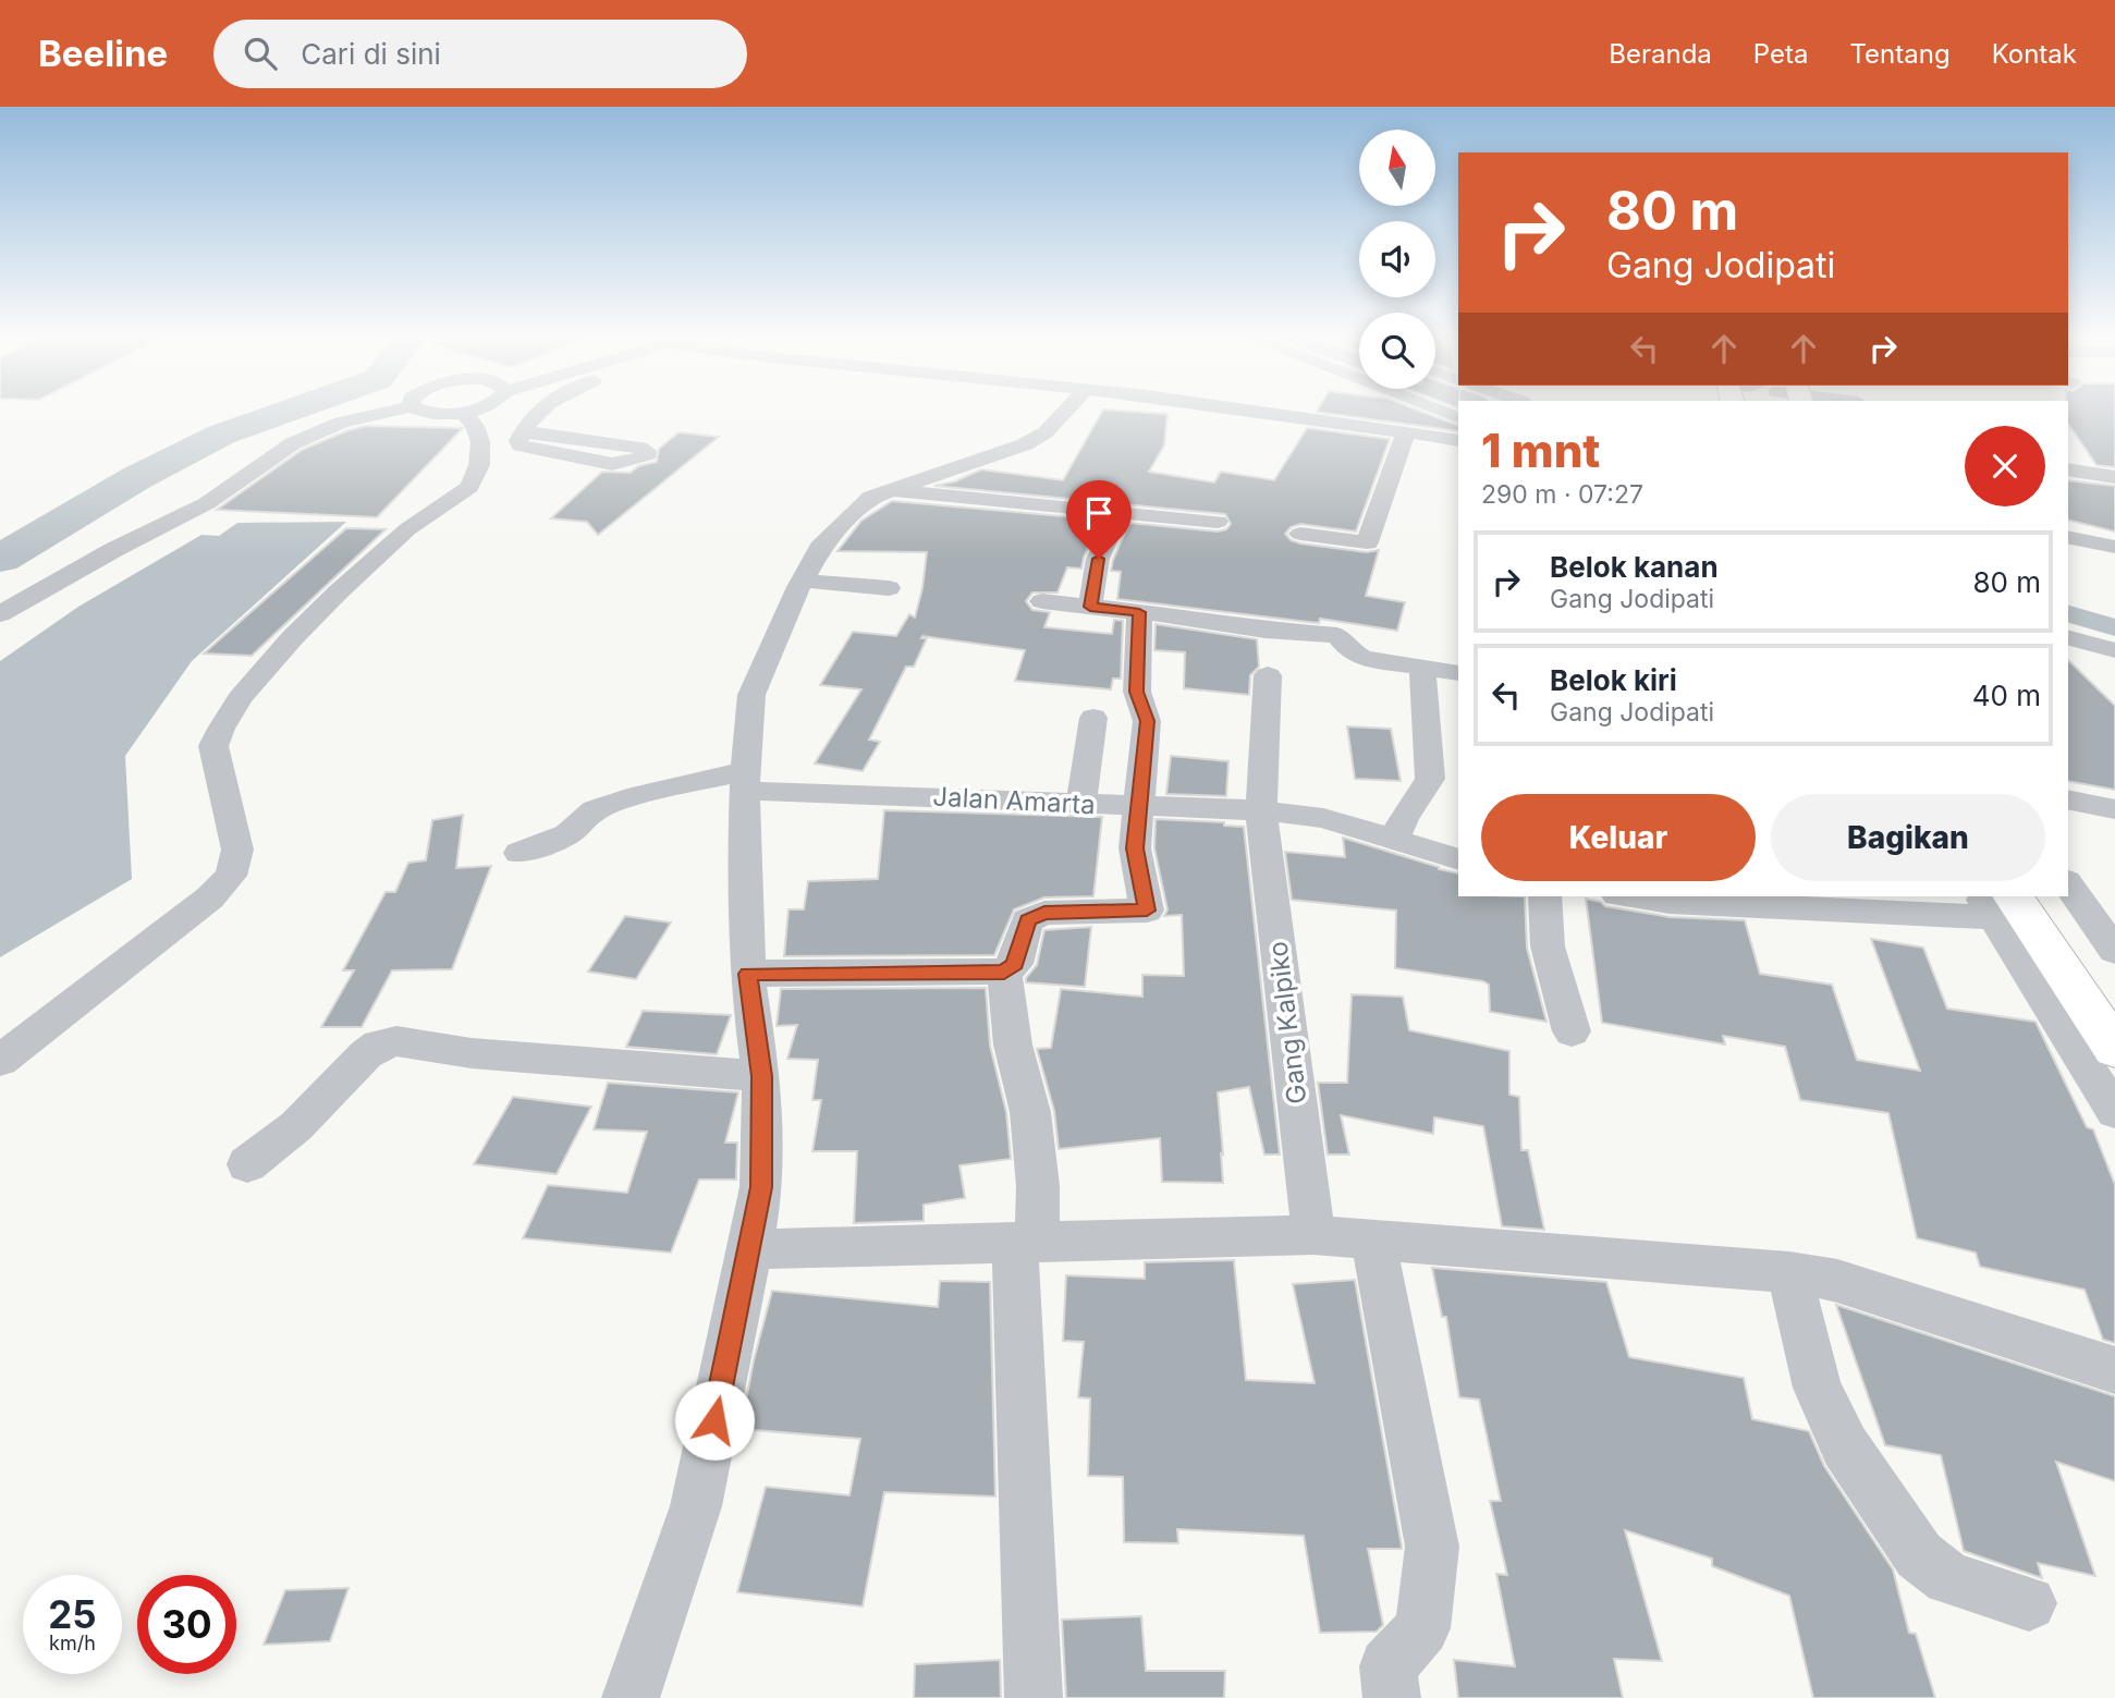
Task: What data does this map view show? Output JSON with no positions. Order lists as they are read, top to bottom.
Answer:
{
  "streets": {
    "street": ["Jalan Amarta", "Gang Kalpiko"]
  },
  "crossings": [
    ["Jalan Amarta", "Gang Kalpiko"]
  ],
  "north": "top",
  "page": {
    "header": "Beeline",
    "search": "Cari di sini",
    "nav": [
      "Beranda",
      "Peta",
      "Tentang",
      "Kontak"
    ],
    "turn": ["80 m", "Gang Jodipati"],
    "heading": ["1 mnt", "290 m · 07:27"],
    "list": [
      {
        "name": "Belok kanan",
        "note": "Gang Jodipati",
        "value": "80 m"
      },
      {
        "name": "Belok kiri",
        "note": "Gang Jodipati",
        "value": "40 m"
      }
    ],
    "buttons": ["Keluar", "Bagikan"],
    "speed": "25 km/h",
    "limit": "30"
  }
}
